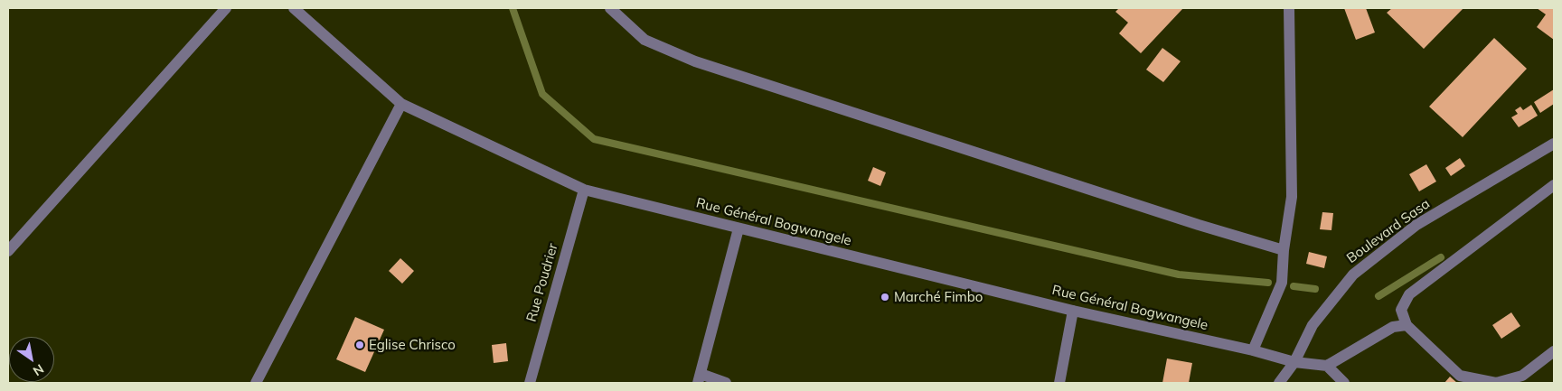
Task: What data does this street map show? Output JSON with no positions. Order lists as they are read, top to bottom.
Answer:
{
  "streets": {
    "street": ["Rue Général Bogwangele", "Boulevard Sasa", "Rue Poudrier"]
  },
  "crossings": [
    ["Rue Général Bogwangele", "Boulevard Sasa"],
    ["Rue Général Bogwangele", "Rue Poudrier"]
  ],
  "places": ["Marché Fimbo", "Eglise Chrisco"],
  "north": "bottom right"
}
